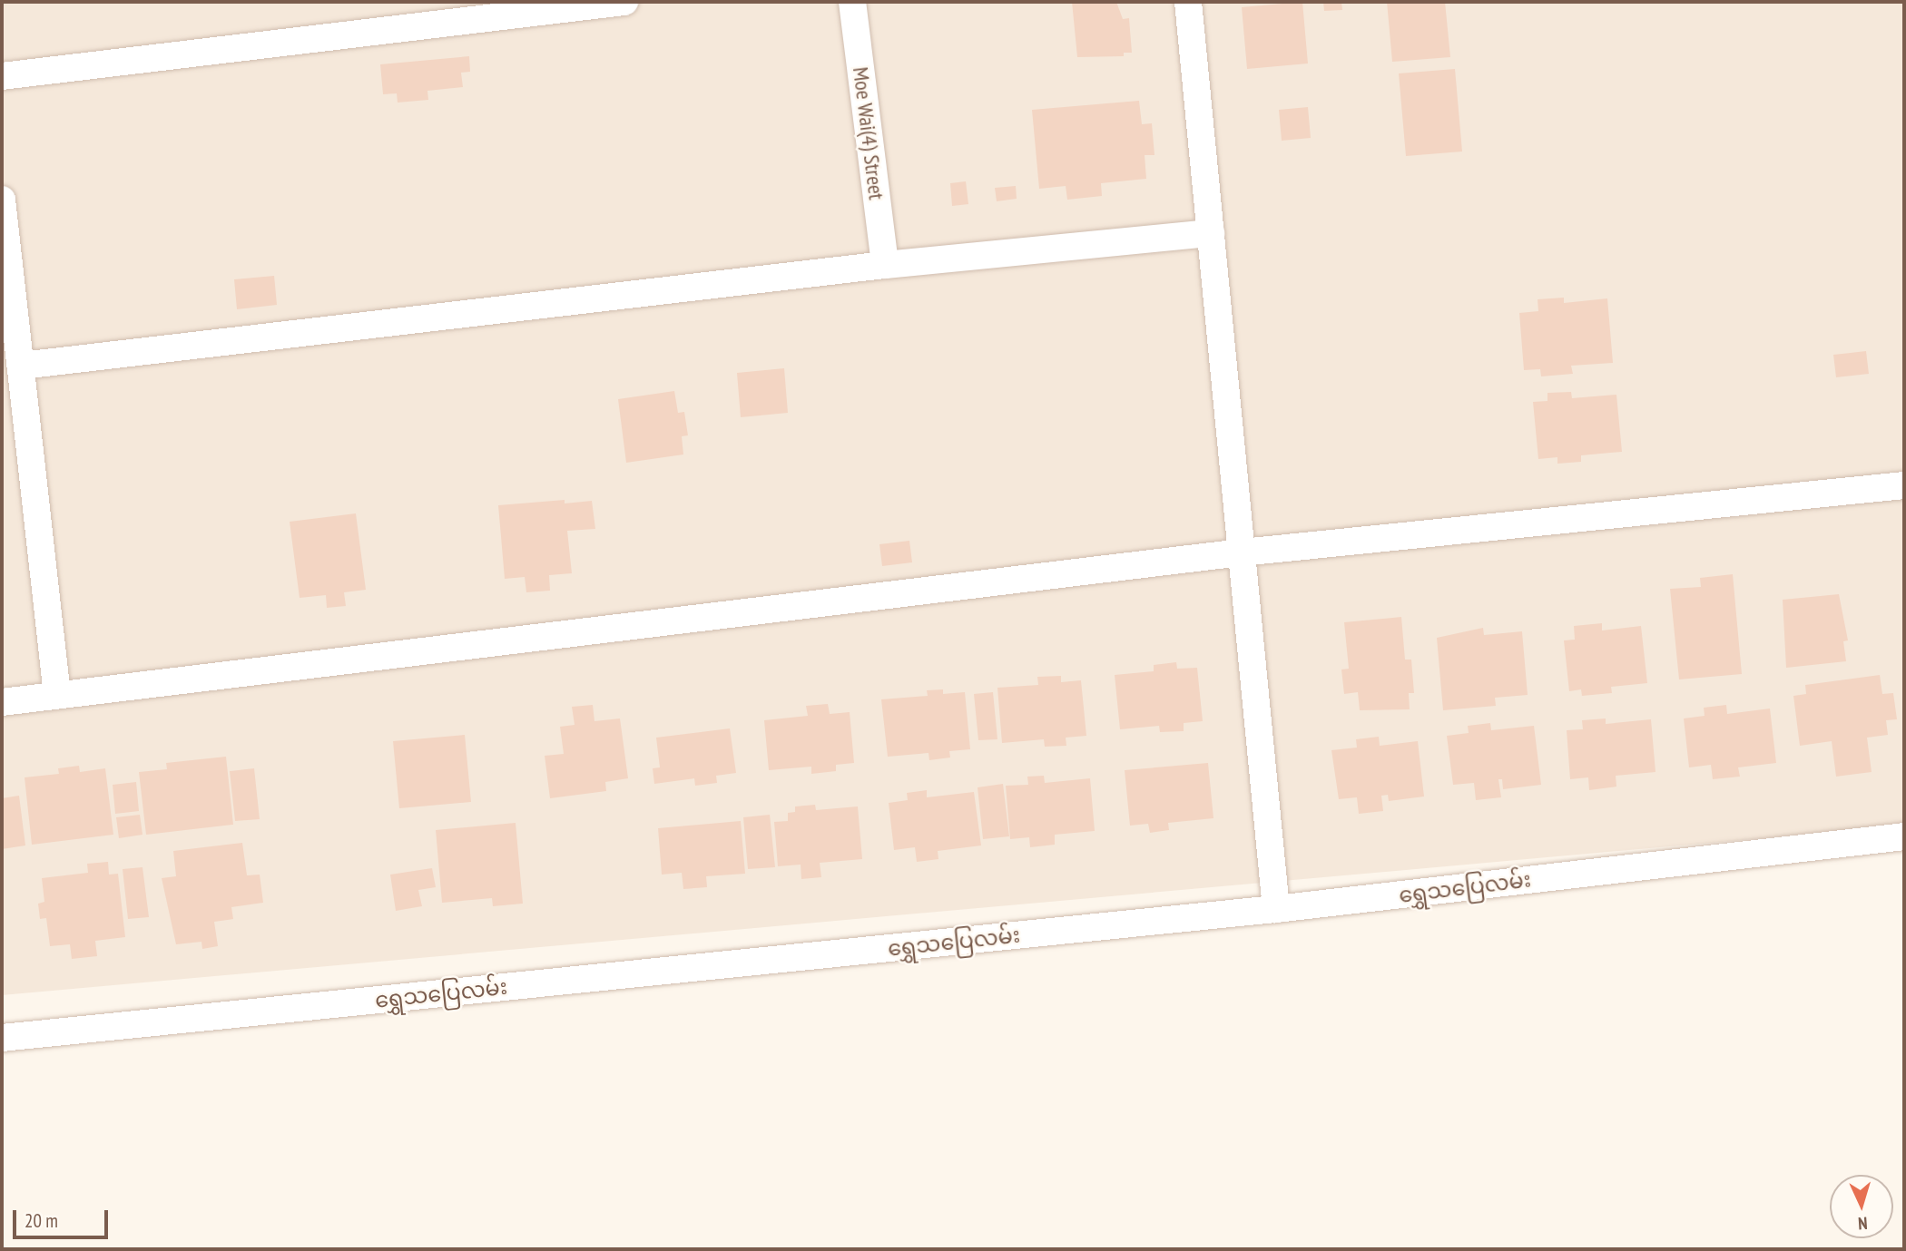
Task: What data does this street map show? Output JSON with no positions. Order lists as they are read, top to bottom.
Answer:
{
  "streets": {
    "street": ["Moe Wai(4) Street", "ရွှေသပြေလမ်း"]
  },
  "scale_bar": "20 m",
  "north": "bottom"
}
